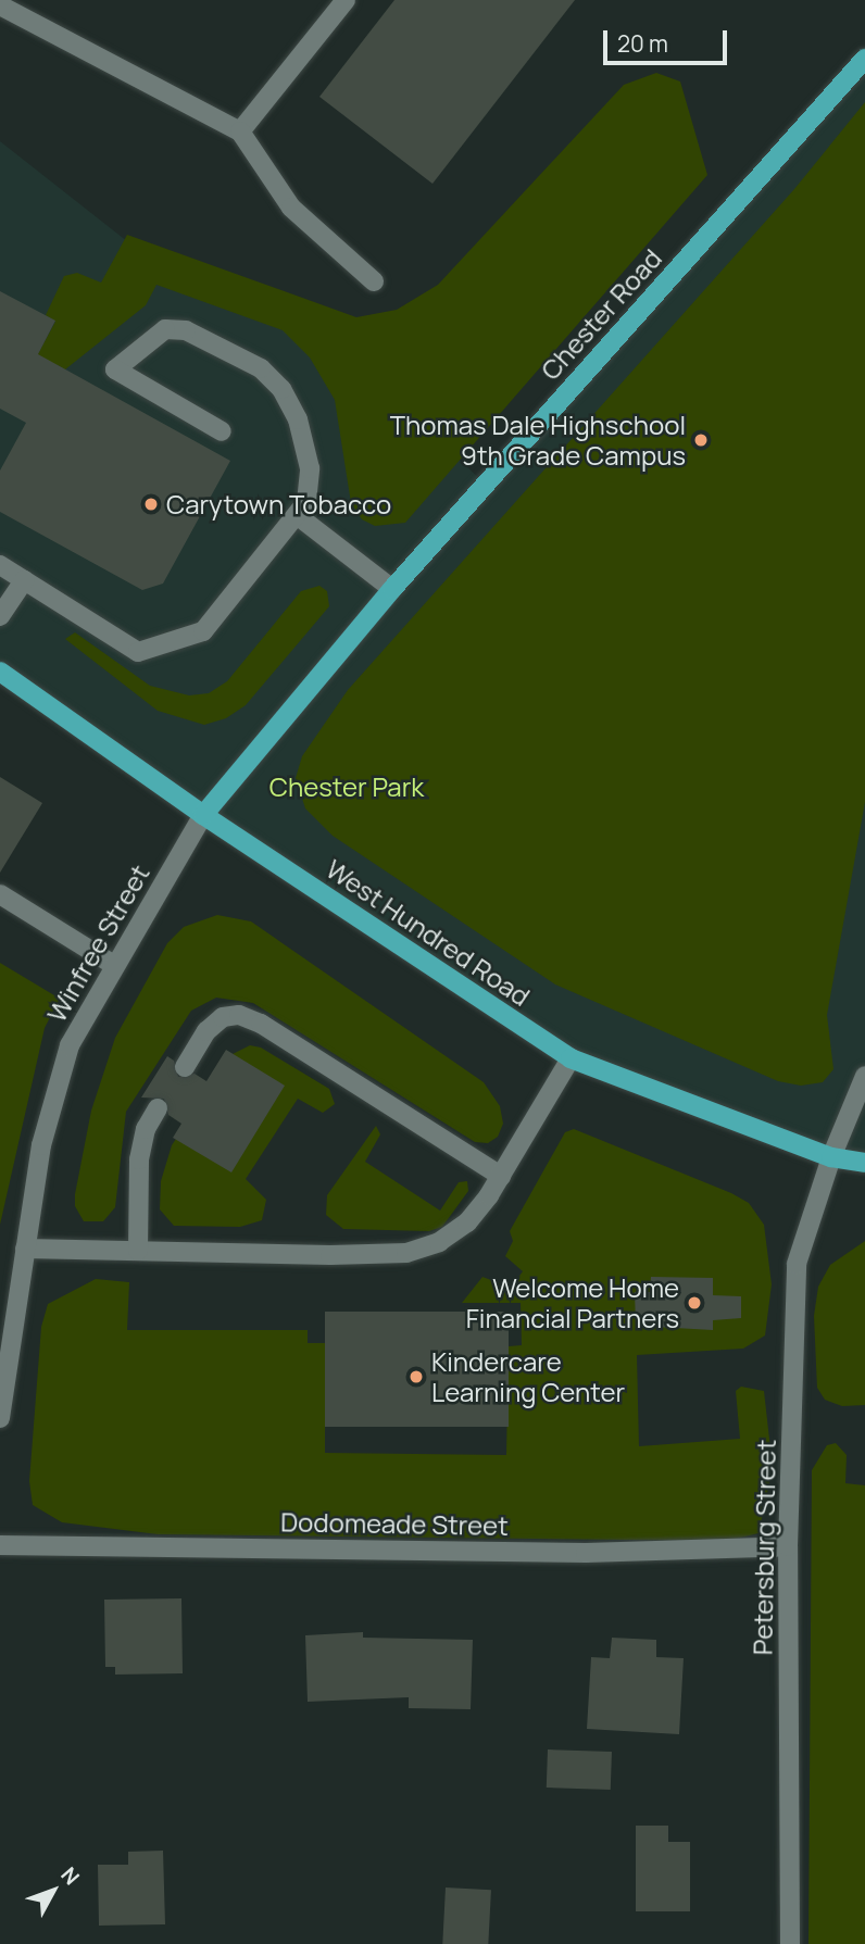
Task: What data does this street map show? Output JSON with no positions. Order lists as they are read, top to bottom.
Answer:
{
  "streets": {
    "main road": ["Chester Road", "West Hundred Road"],
    "street": ["Winfree Street", "Dodomeade Street", "Petersburg Street"]
  },
  "crossings": [
    ["Chester Road", "West Hundred Road"],
    ["Chester Road", "Winfree Street"],
    ["West Hundred Road", "Winfree Street"],
    ["West Hundred Road", "Petersburg Street"],
    ["Dodomeade Street", "Petersburg Street"]
  ],
  "parks": ["Chester Park"],
  "places": [
    "Thomas Dale Highschool 9th Grade Campus",
    "Carytown Tobacco",
    "Welcome Home Financial Partners",
    "Kindercare Learning Center"
  ],
  "scale_bar": "20 m",
  "north": "top right"
}
